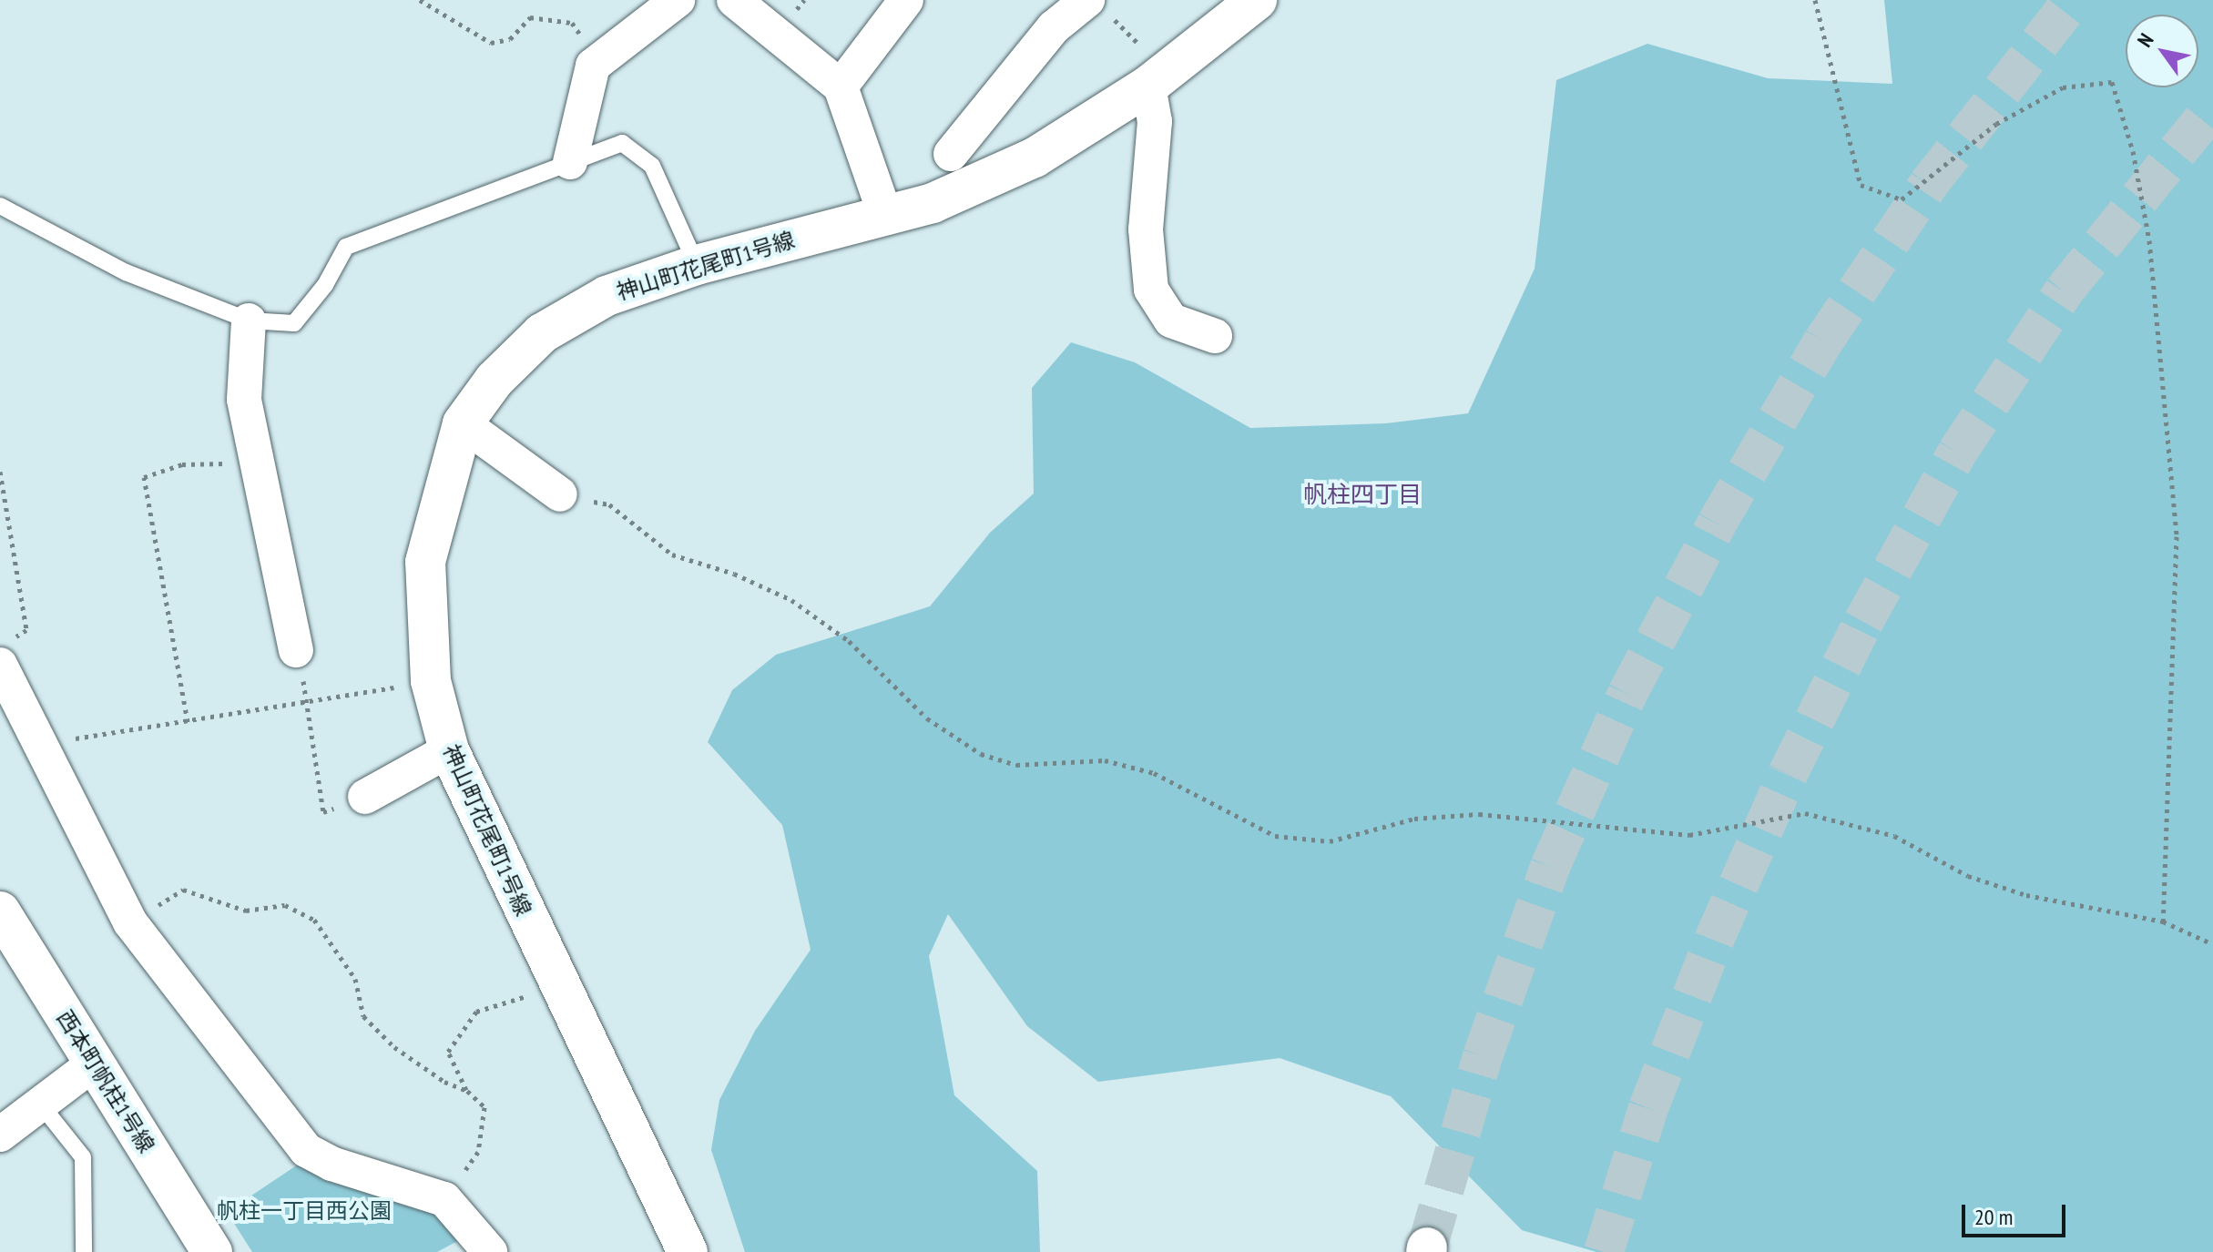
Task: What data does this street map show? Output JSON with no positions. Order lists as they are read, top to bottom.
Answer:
{
  "streets": {
    "street": ["神山町花尾町1号線", "西本町帆柱1号線"]
  },
  "districts": ["帆柱四丁目"],
  "parks": ["帆柱一丁目西公園"],
  "scale_bar": "20 m",
  "north": "top left"
}
